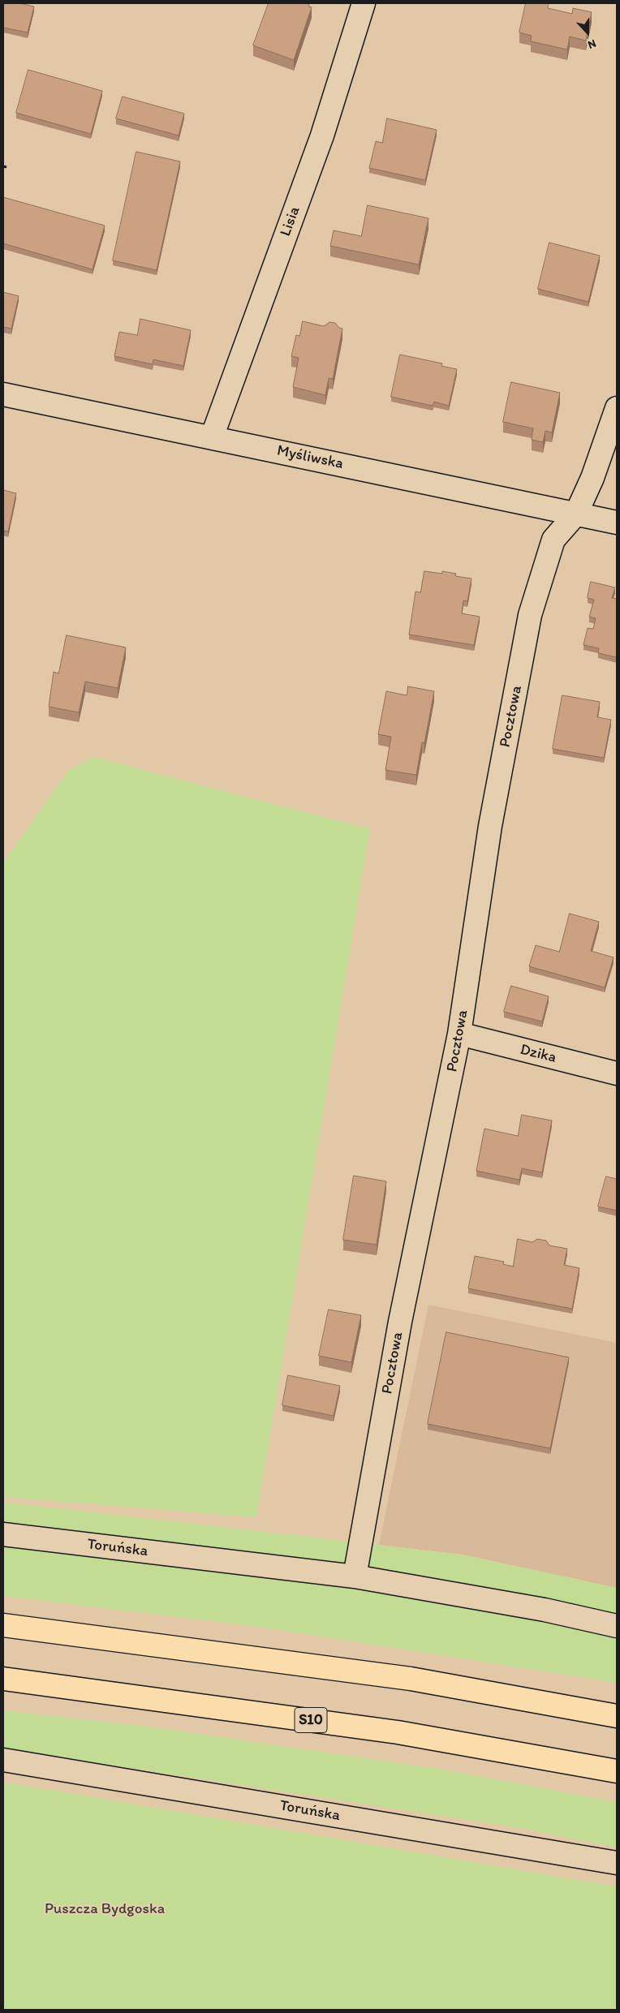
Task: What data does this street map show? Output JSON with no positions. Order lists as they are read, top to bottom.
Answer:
{
  "streets": {
    "highway": ["S10"],
    "street": [
      "Lisia",
      "Myśliwska",
      "Pocztowa",
      "Dzika",
      "Toruńska"
    ]
  },
  "crossings": [
    ["Lisia", "Myśliwska"],
    ["Myśliwska", "Pocztowa"],
    ["Pocztowa", "Dzika"],
    ["Pocztowa", "Toruńska"]
  ],
  "parks": ["Puszcza Bydgoska"],
  "north": "bottom"
}
